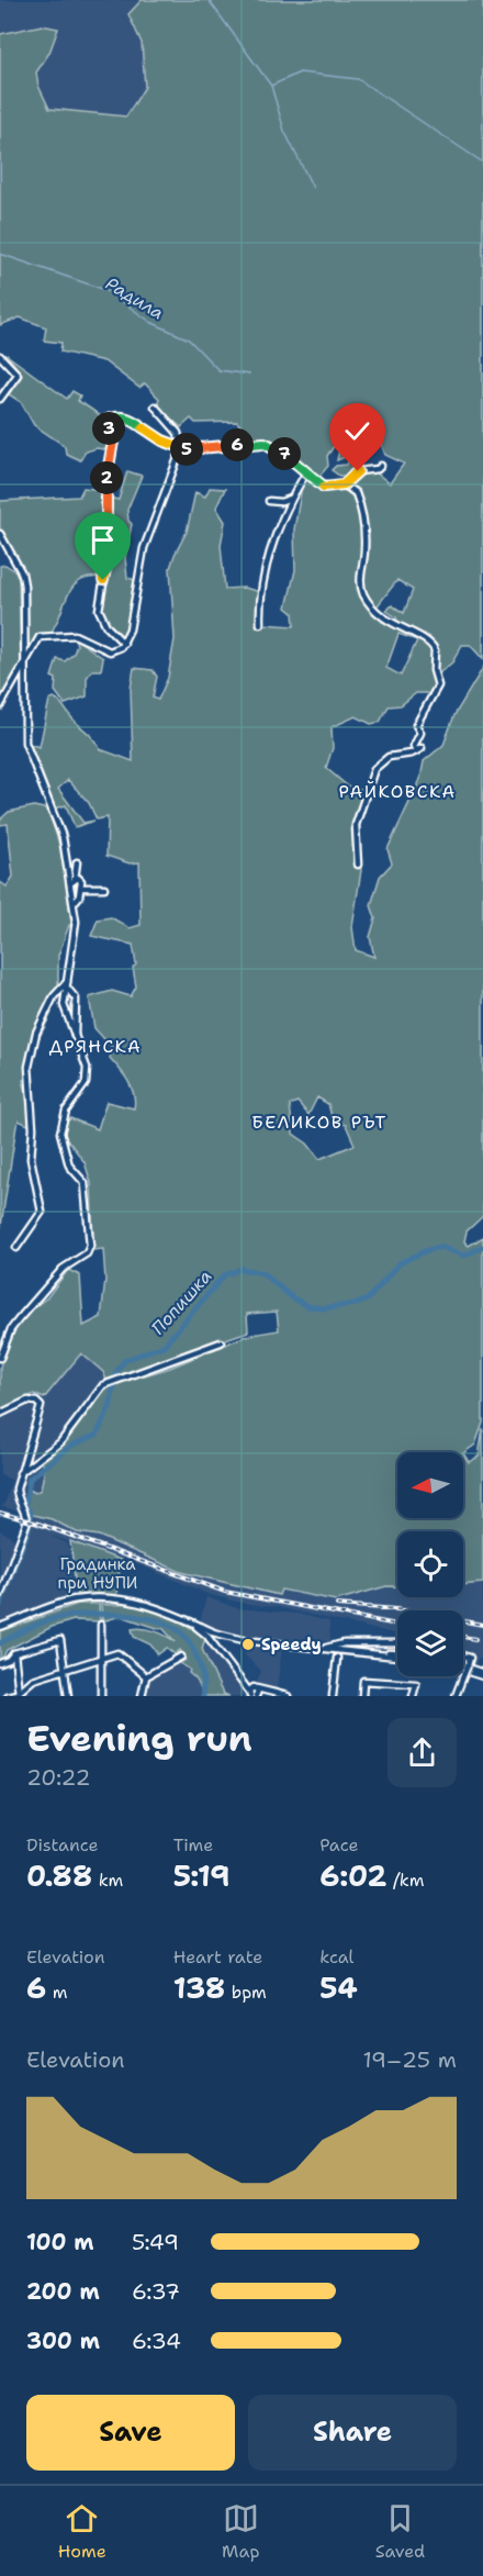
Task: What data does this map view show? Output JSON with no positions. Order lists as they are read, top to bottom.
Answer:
{
  "districts": ["РАЙКОВСКА", "ДРЯНСКА", "БЕЛИКОВ РЪТ"],
  "water": ["Радила", "Попишка"],
  "parks": ["Градинка при НУПИ"],
  "places": ["Speedy"],
  "north": "left",
  "page": {
    "pins": [
      "3",
      "6",
      "5",
      "7",
      "2"
    ],
    "heading": ["Evening run", "20:22"],
    "stats": [
      ["Distance", "0.88 km"],
      ["Time", "5:19"],
      ["Pace", "6:02 /km"],
      ["Elevation", "6 m"],
      ["Heart rate", "138 bpm"],
      ["kcal", "54"]
    ],
    "chart": ["Elevation", "19–25 m"],
    "list": [
      {
        "name": "100 m",
        "note": "5:49"
      },
      {
        "name": "200 m",
        "note": "6:37"
      },
      {
        "name": "300 m",
        "note": "6:34"
      }
    ],
    "buttons": ["Save", "Share"],
    "tabs": ["Home", "Map", "Saved"]
  }
}
